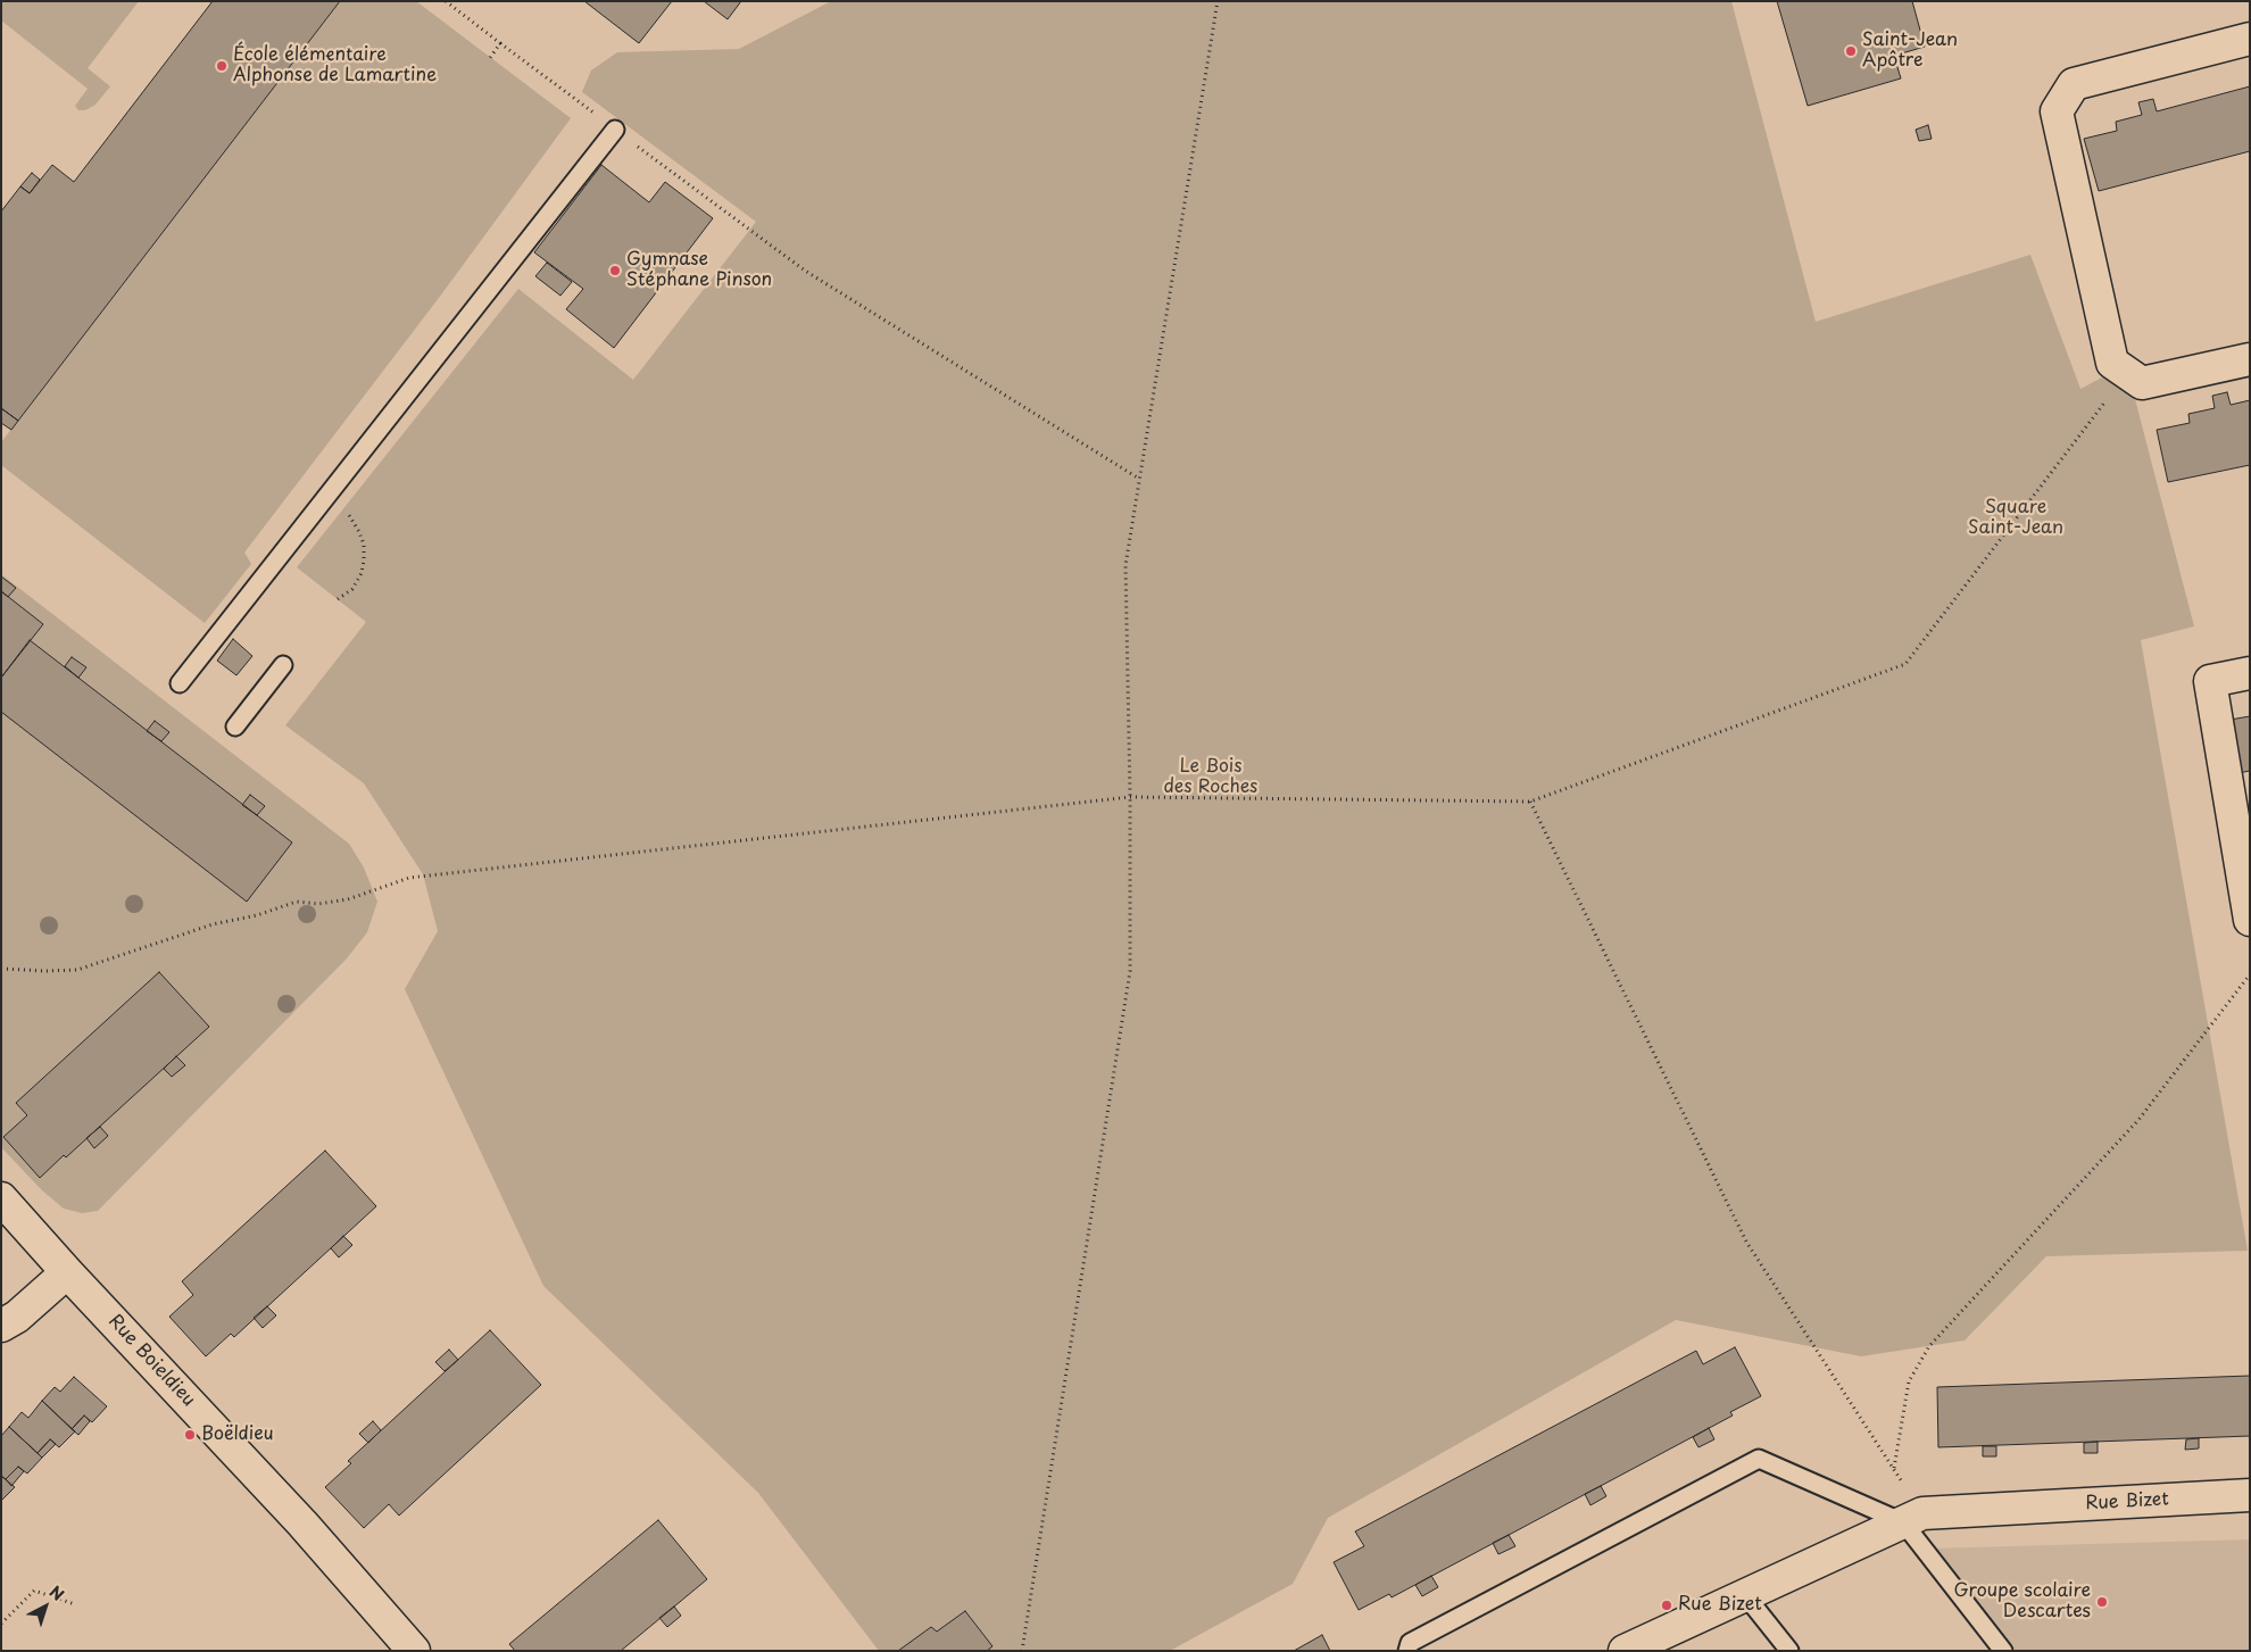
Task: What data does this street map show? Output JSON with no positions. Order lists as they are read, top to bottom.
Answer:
{
  "streets": {
    "street": ["Rue Boieldieu", "Rue Bizet"]
  },
  "parks": ["Square Saint-Jean", "Le Bois des Roches"],
  "places": [
    "Saint-Jean Apôtre",
    "École élémentaire Alphonse de Lamartine",
    "Gymnase Stéphane Pinson",
    "Boëldieu",
    "Groupe scolaire Descartes",
    "Rue Bizet"
  ],
  "north": "top right"
}
